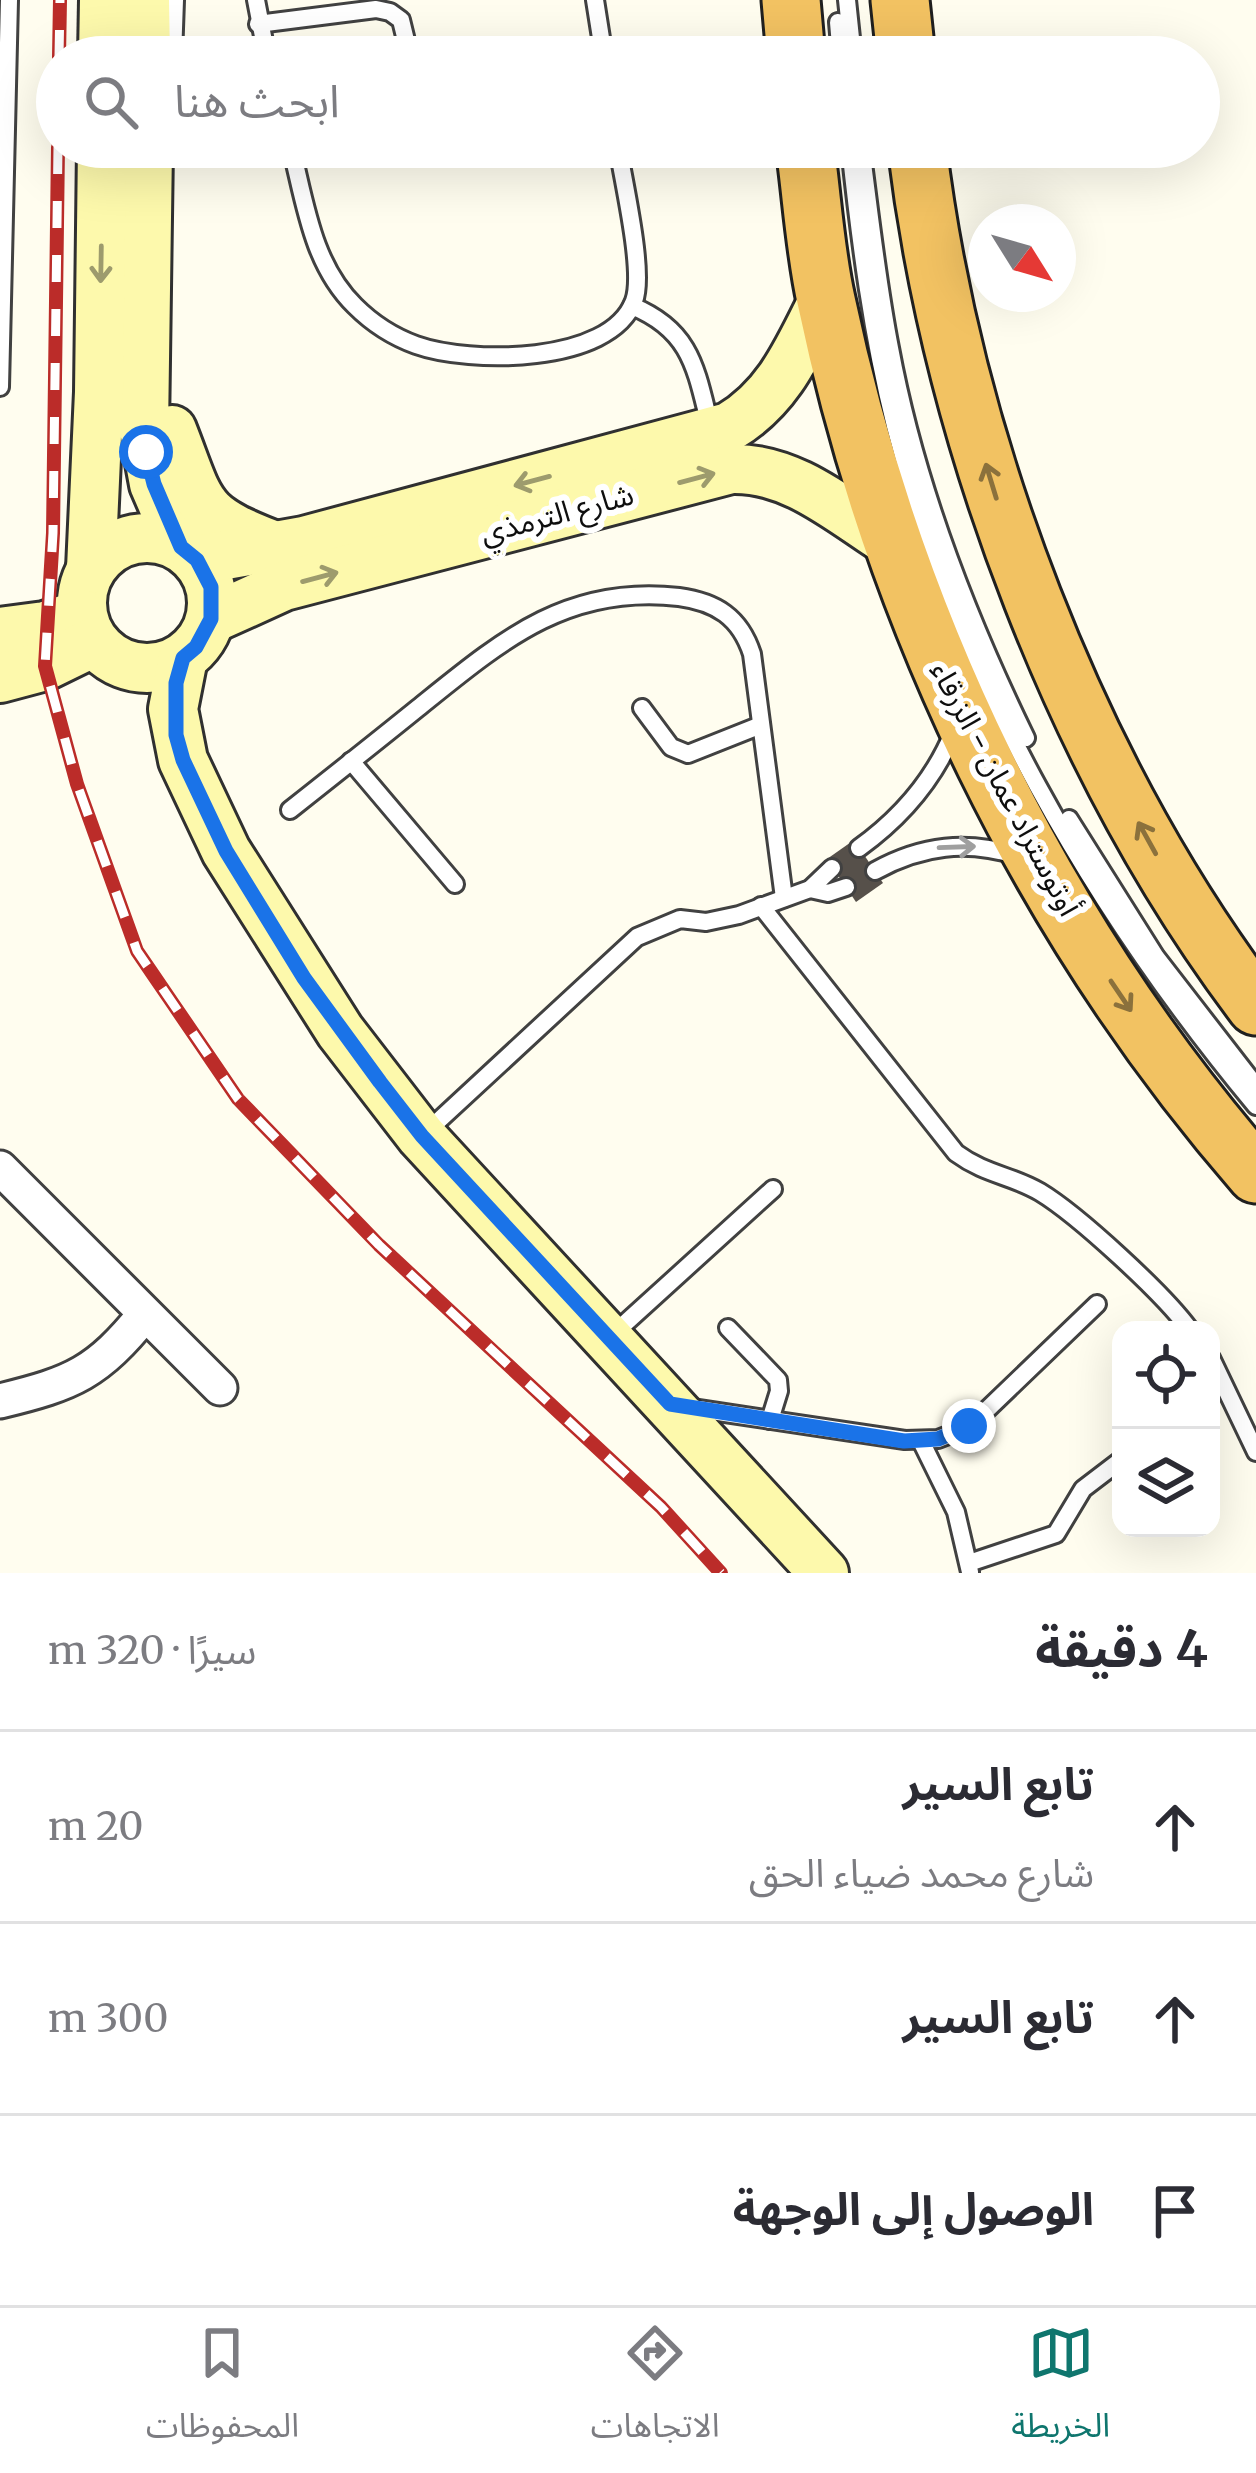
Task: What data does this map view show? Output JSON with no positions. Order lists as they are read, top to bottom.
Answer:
{
  "streets": {
    "highway": ["أوتوستراد عمان - الزرقاء"],
    "main road": ["شارع الترمذي"]
  },
  "crossings": [
    ["شارع الترمذي", "أوتوستراد عمان - الزرقاء"]
  ],
  "north": "bottom right",
  "page": {
    "search": "ابحث هنا",
    "heading": ["4 دقيقة", "سيرًا · 320 m"],
    "list": [
      ["تابع السير", "شارع محمد ضياء الحق", "20 m"],
      ["تابع السير", "300 m"],
      "الوصول إلى الوجهة"
    ],
    "nav": ["الخريطة", "الاتجاهات", "المحفوظات"]
  }
}
